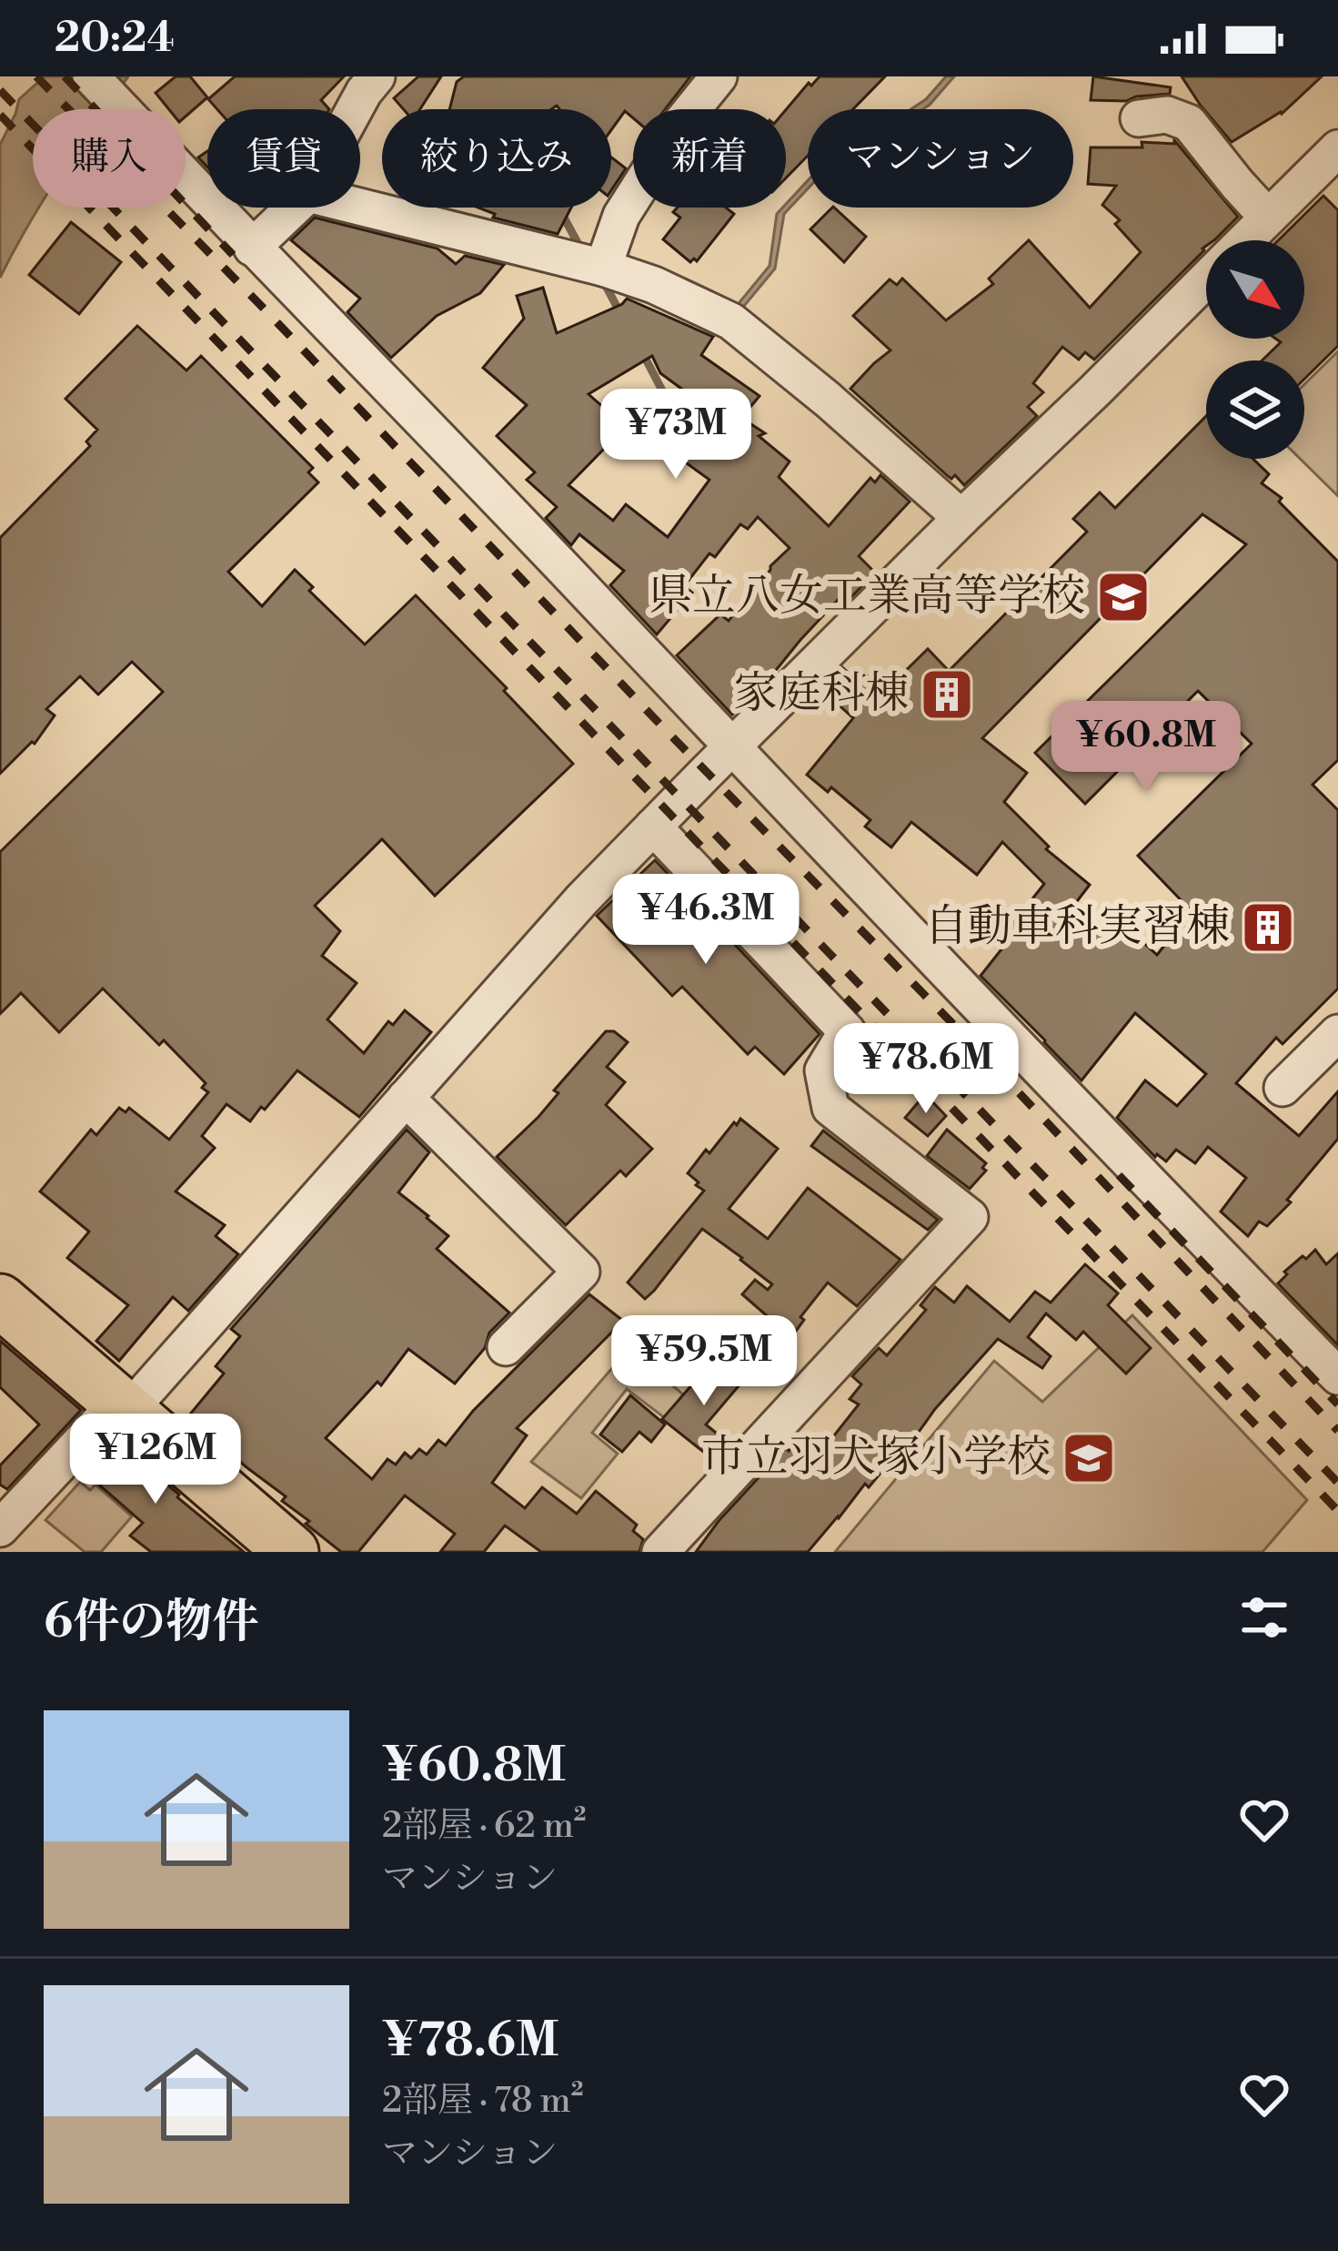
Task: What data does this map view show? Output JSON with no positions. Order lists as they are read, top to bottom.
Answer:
{
  "places": {
    "school or university": ["県立八女工業高等学校", "市立羽犬塚小学校"],
    "building": ["家庭科棟", "自動車科実習棟"]
  },
  "north": "bottom right",
  "page": {
    "status": "20:24",
    "chip": [
      "購入",
      "賃貸",
      "絞り込み",
      "新着",
      "マンション"
    ],
    "price": [
      "¥73M",
      "¥60.8M",
      "¥46.3M",
      "¥78.6M",
      "¥59.5M",
      "¥126M"
    ],
    "heading": "6件の物件",
    "list": [
      {
        "name": "¥60.8M",
        "note": "2部屋 · 62 m² · マンション"
      },
      {
        "name": "¥78.6M",
        "note": "2部屋 · 78 m² · マンション"
      }
    ]
  }
}
